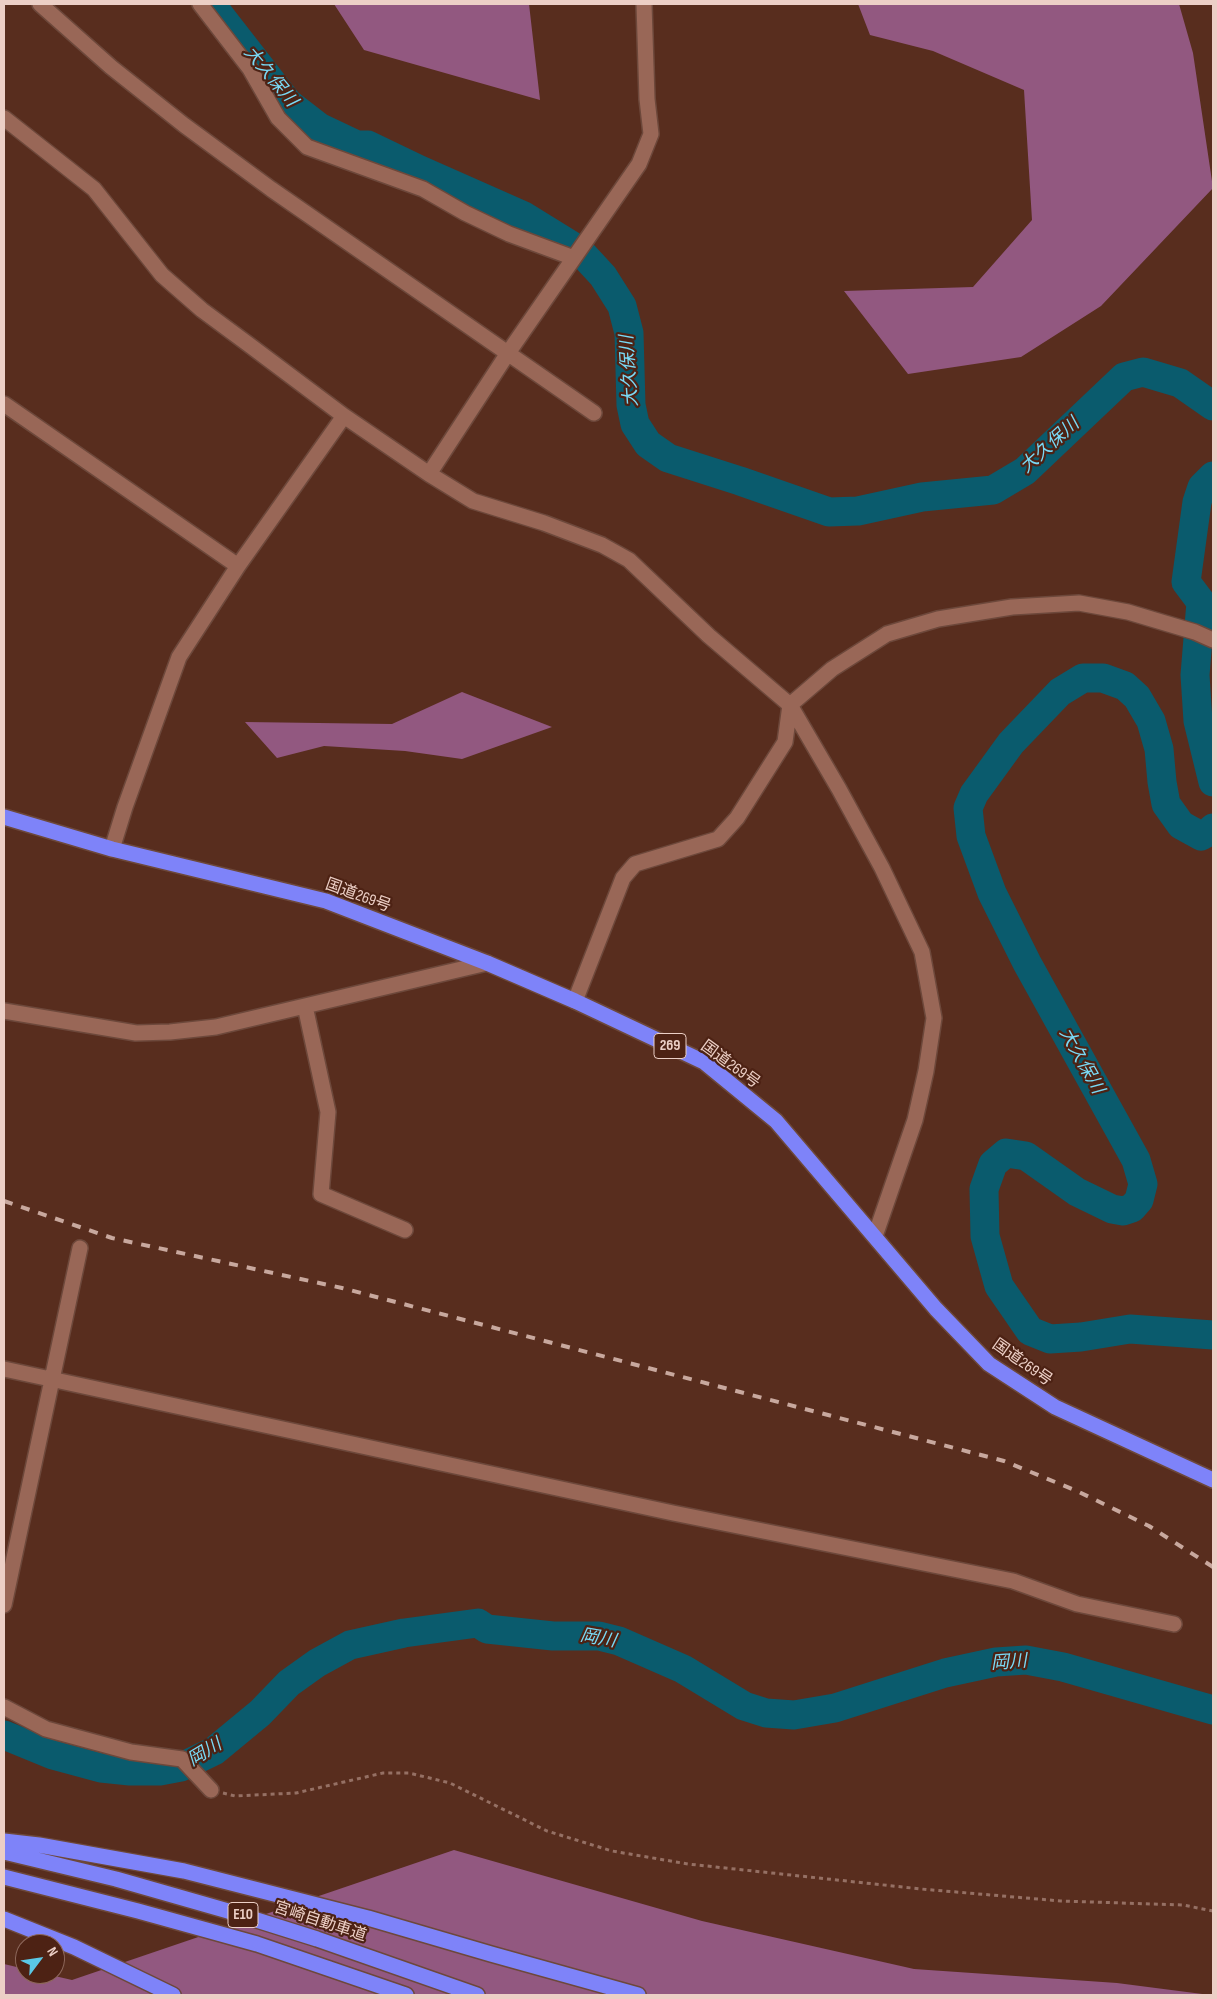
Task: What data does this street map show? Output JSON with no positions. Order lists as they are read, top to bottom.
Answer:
{
  "streets": {
    "highway": [
      "国道269号",
      "269",
      "E10",
      "宮崎自動車道"
    ]
  },
  "water": ["大久保川", "岡川"],
  "north": "top right"
}
